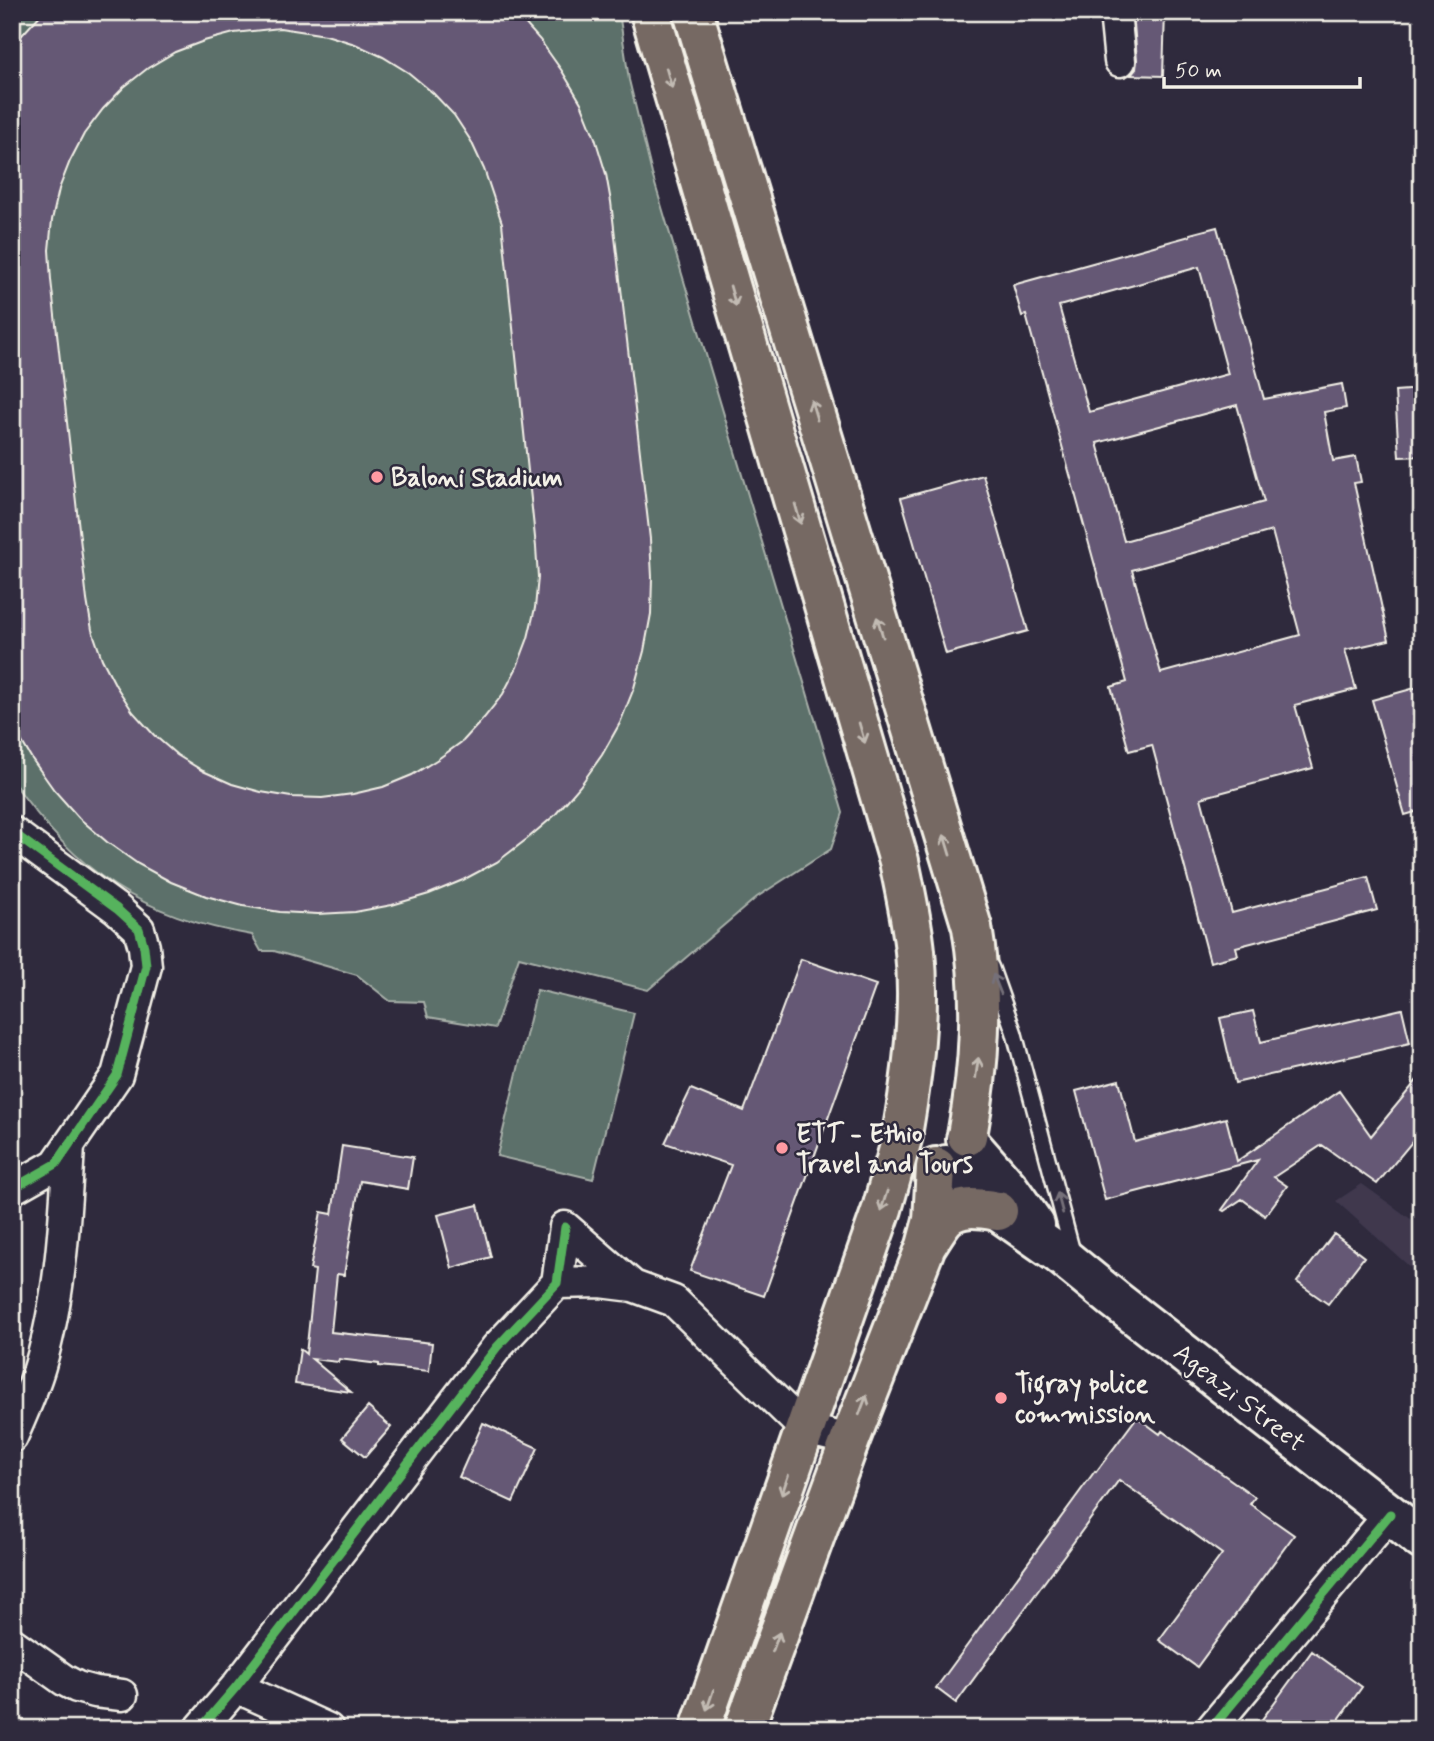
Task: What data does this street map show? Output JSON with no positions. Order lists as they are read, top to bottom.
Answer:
{
  "streets": {
    "main road": ["Ageazi Street"]
  },
  "places": ["Baloni Stadium", "ETT - Ethio Travel and Tours", "Tigray police commission"],
  "scale_bar": "50 m"
}
